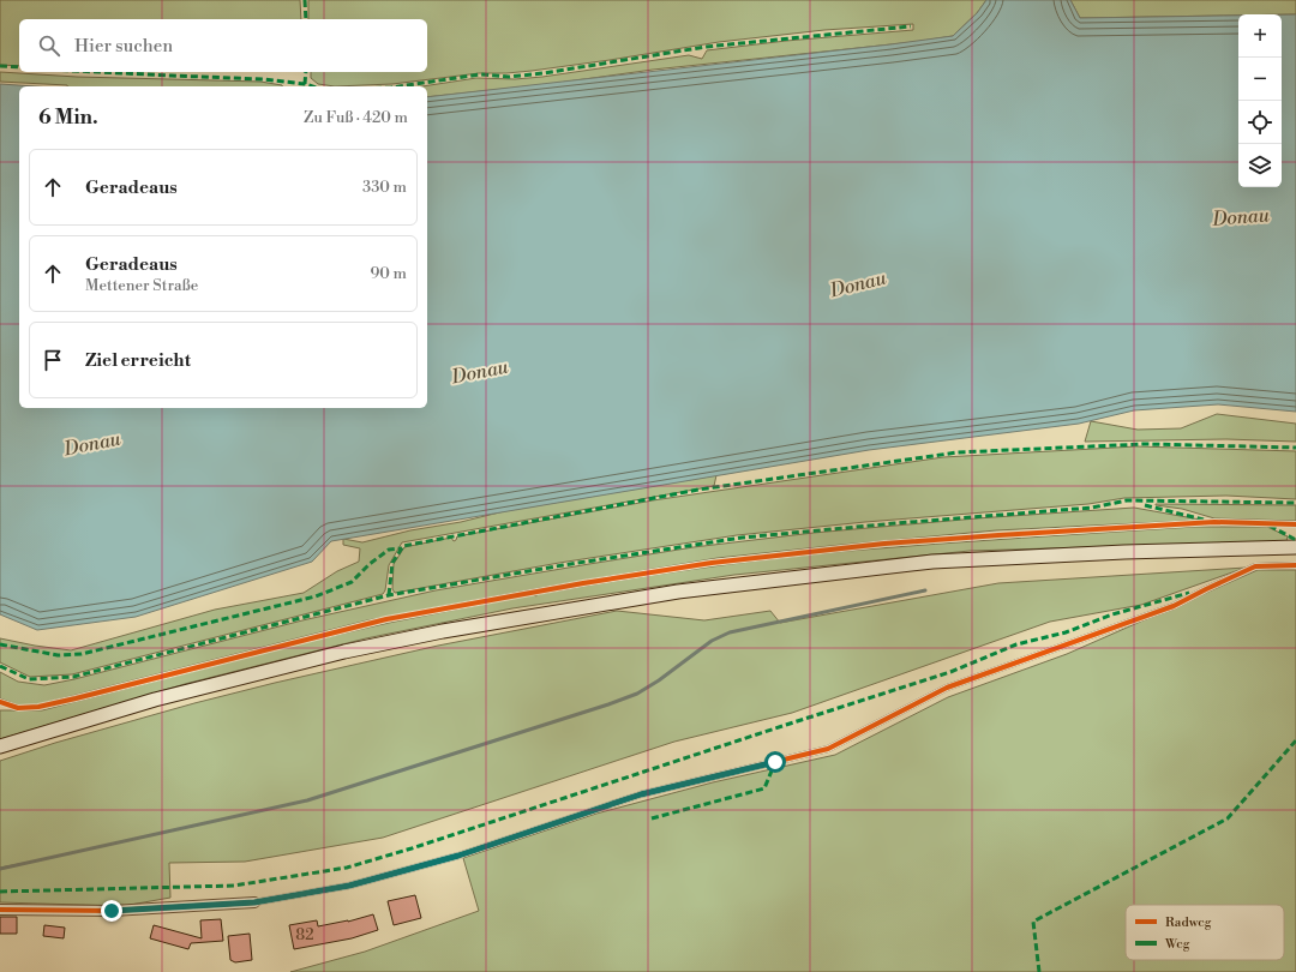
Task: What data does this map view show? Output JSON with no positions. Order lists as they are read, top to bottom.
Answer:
{
  "water": ["Donau"],
  "house_numbers": ["82"],
  "legend": ["Radweg", "Weg"],
  "page": {
    "map_buttons": ["+", "−"],
    "search": "Hier suchen",
    "heading": ["6 Min.", "Zu Fuß · 420 m"],
    "list": [
      ["Geradeaus", "330 m"],
      ["Geradeaus", "Mettener Straße", "90 m"],
      "Ziel erreicht"
    ]
  }
}
